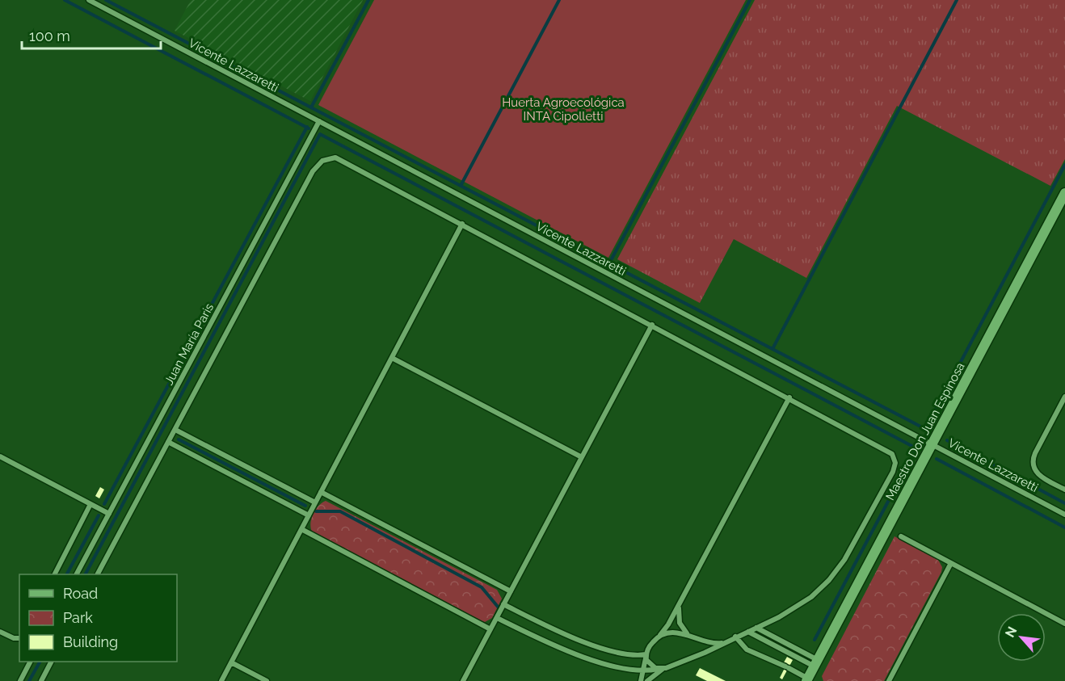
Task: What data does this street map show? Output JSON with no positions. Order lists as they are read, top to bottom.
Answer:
{
  "streets": {
    "main road": ["Maestro Don Juan Espinosa"],
    "street": ["Vicente Lazzaretti", "Juan María Paris"]
  },
  "crossings": [
    ["Vicente Lazzaretti", "Juan María Paris"],
    ["Vicente Lazzaretti", "Maestro Don Juan Espinosa"]
  ],
  "parks": ["Huerta Agroecológica INTA Cipolletti"],
  "legend": ["Road", "Park", "Building"],
  "scale_bar": "100 m",
  "north": "top left"
}
